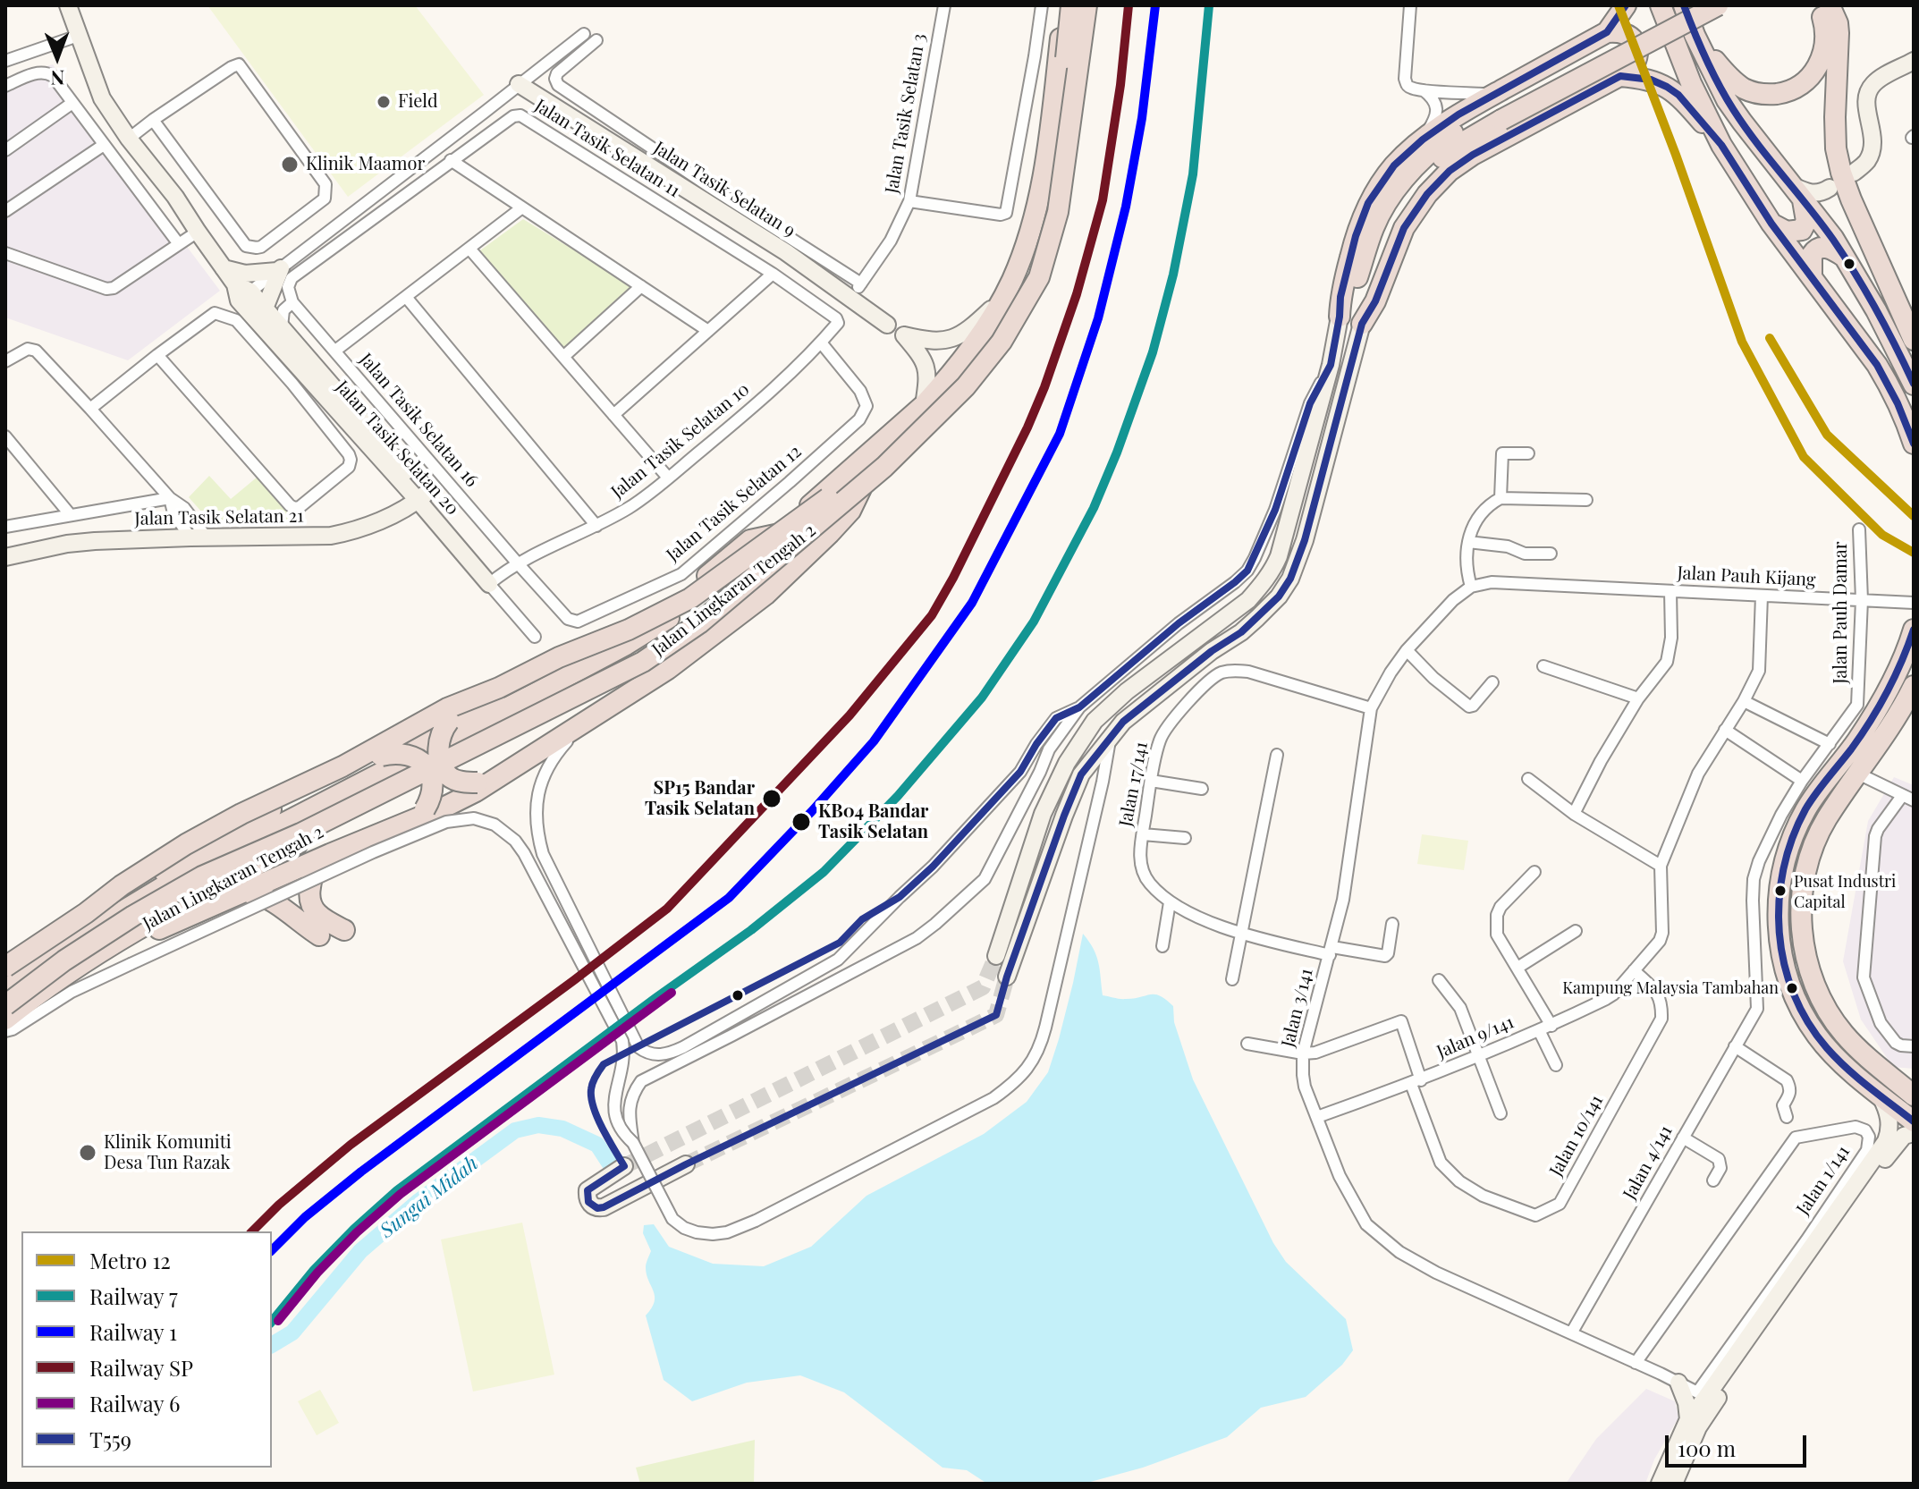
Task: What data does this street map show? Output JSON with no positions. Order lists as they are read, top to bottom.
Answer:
{
  "streets": {
    "highway": ["Jalan Lingkaran Tengah 2"],
    "street": [
      "Jalan Tasik Selatan 3",
      "Jalan Tasik Selatan 11",
      "Jalan Tasik Selatan 9",
      "Jalan Tasik Selatan 16",
      "Jalan Tasik Selatan 10",
      "Jalan Tasik Selatan 20",
      "Jalan Tasik Selatan 12",
      "Jalan Tasik Selatan 21",
      "Jalan Pauh Kijang",
      "Jalan Pauh Damar",
      "Jalan 17/141",
      "Jalan 3/141",
      "Jalan 9/141",
      "Jalan 10/141",
      "Jalan 4/141",
      "Jalan 1/141"
    ]
  },
  "crossings": [
    ["Jalan Tasik Selatan 3", "Jalan Tasik Selatan 9"],
    ["Jalan Tasik Selatan 11", "Jalan Tasik Selatan 10"],
    ["Jalan Tasik Selatan 9", "Jalan Lingkaran Tengah 2"],
    ["Jalan Tasik Selatan 16", "Jalan Tasik Selatan 10"],
    ["Jalan Tasik Selatan 16", "Jalan Tasik Selatan 12"],
    ["Jalan Tasik Selatan 10", "Jalan Tasik Selatan 20"],
    ["Jalan Tasik Selatan 10", "Jalan Tasik Selatan 12"],
    ["Jalan Tasik Selatan 20", "Jalan Tasik Selatan 21"],
    ["Jalan Pauh Kijang", "Jalan Pauh Damar"],
    ["Jalan Pauh Kijang", "Jalan 3/141"],
    ["Jalan Pauh Damar", "Jalan 4/141"],
    ["Jalan 17/141", "Jalan 3/141"],
    ["Jalan 3/141", "Jalan 9/141"],
    ["Jalan 3/141", "Jalan 10/141"],
    ["Jalan 3/141", "Jalan 4/141"],
    ["Jalan 3/141", "Jalan 1/141"],
    ["Jalan 9/141", "Jalan 10/141"]
  ],
  "water": ["Sungai Midah"],
  "places": [
    "Field",
    "Klinik Maamor",
    "SP15 Bandar Tasik Selatan",
    "KB04 Bandar Tasik Selatan",
    "Pusat Industri Capital",
    "Kampung Malaysia Tambahan",
    "Klinik Komuniti Desa Tun Razak"
  ],
  "lines": [
    "metro line 12",
    "rail line 7",
    "rail line 1",
    "rail line SP",
    "transit line T559",
    "rail line 6"
  ],
  "legend": [
    "Metro 12",
    "Railway 7",
    "Railway 1",
    "Railway SP",
    "Railway 6",
    "T559"
  ],
  "scale_bar": "100 m",
  "north": "bottom"
}
